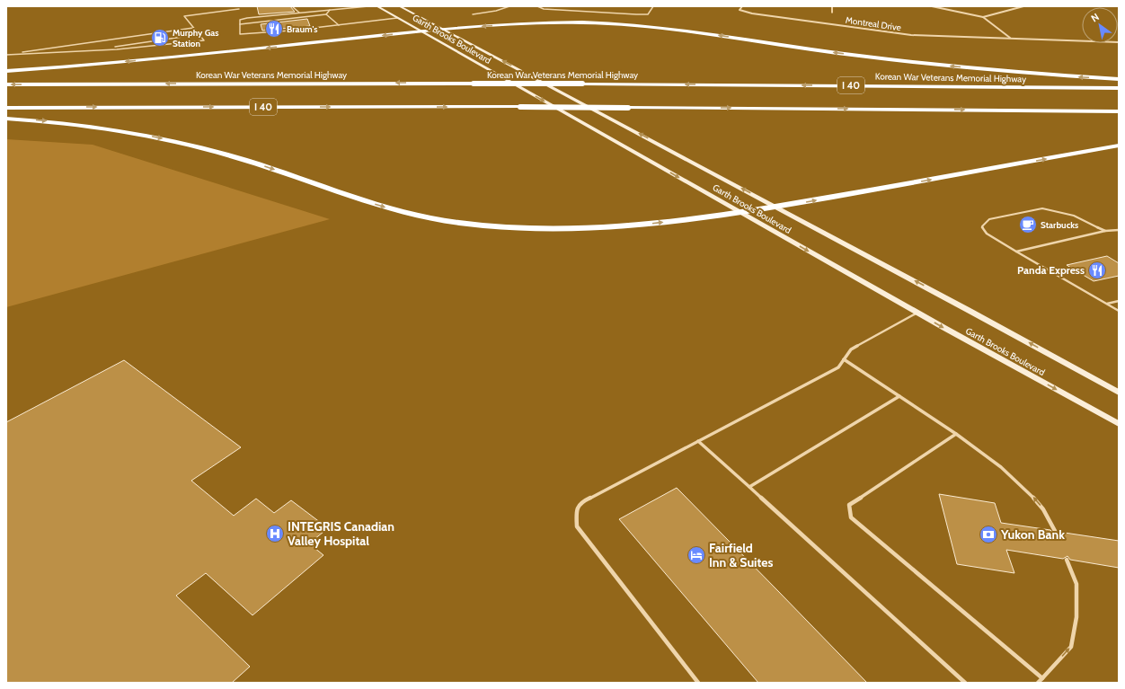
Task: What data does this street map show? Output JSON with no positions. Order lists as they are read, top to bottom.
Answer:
{
  "streets": {
    "highway": ["Korean War Veterans Memorial Highway", "I 40"],
    "street": ["Montreal Drive", "Garth Brooks Boulevard"]
  },
  "places": {
    "restaurant": ["Braum's", "Panda Express"],
    "fuel station": ["Murphy Gas Station"],
    "cafe": ["Starbucks"],
    "hospital": ["INTEGRIS Canadian Valley Hospital"],
    "bank": ["Yukon Bank"],
    "hotel": ["Fairfield Inn & Suites"]
  },
  "north": "top left"
}
